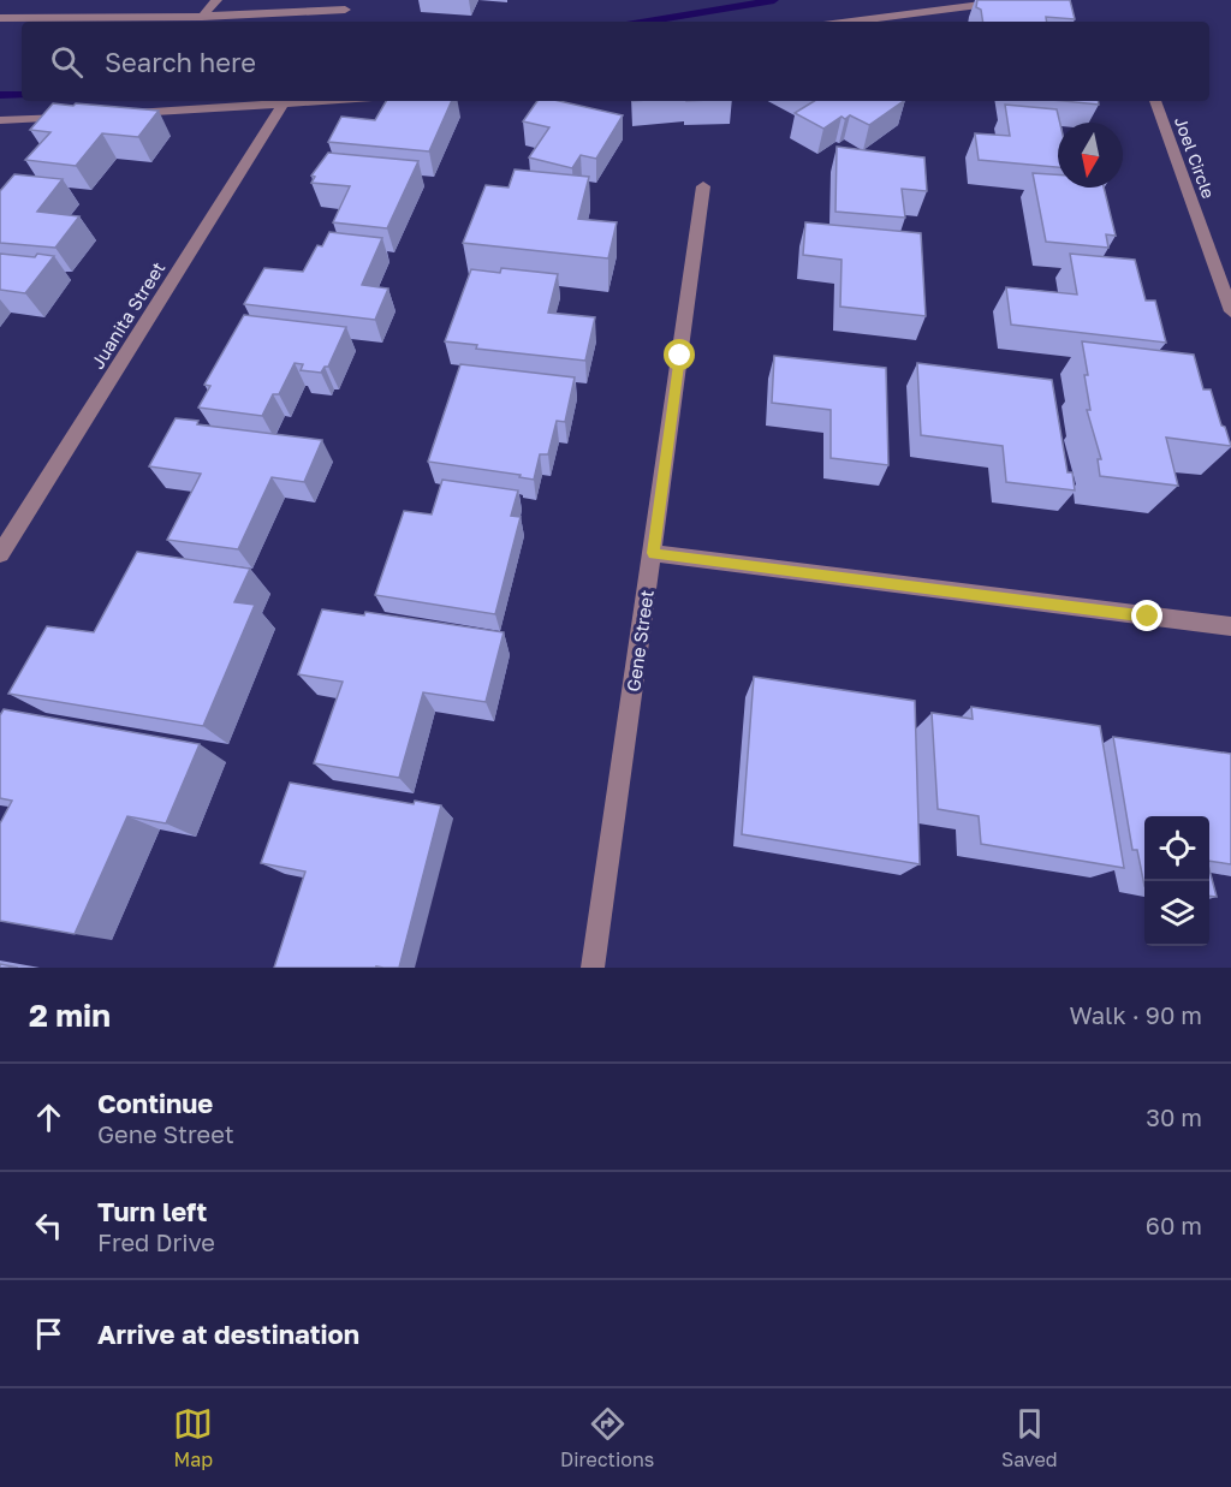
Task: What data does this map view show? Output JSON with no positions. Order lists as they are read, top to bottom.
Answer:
{
  "streets": {
    "street": ["Joel Circle", "Juanita Street", "Gene Street"]
  },
  "north": "bottom",
  "page": {
    "search": "Search here",
    "heading": ["2 min", "Walk · 90 m"],
    "list": [
      ["Continue", "Gene Street", "30 m"],
      ["Turn left", "Fred Drive", "60 m"],
      "Arrive at destination"
    ],
    "nav": ["Map", "Directions", "Saved"]
  }
}
